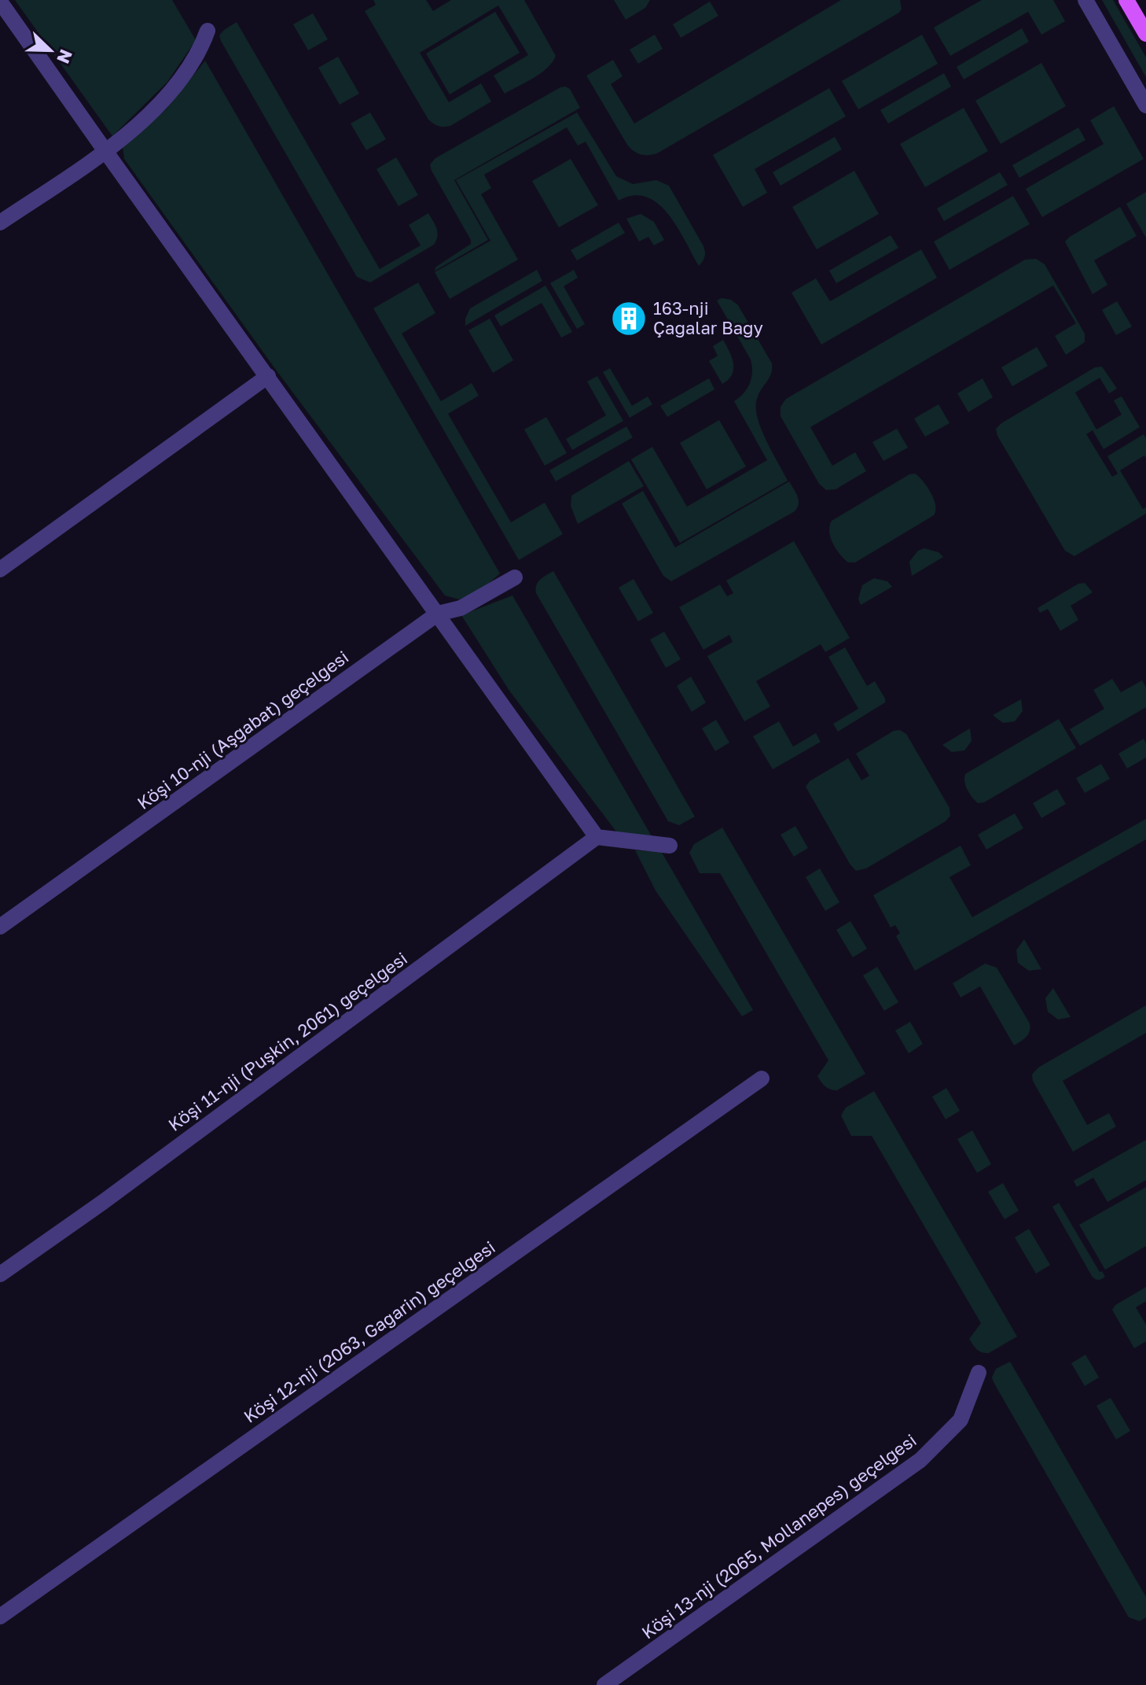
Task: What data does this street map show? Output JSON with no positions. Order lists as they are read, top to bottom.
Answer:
{
  "streets": {
    "street": [
      "Köşi 10-nji (Aşgabat) geçelgesi",
      "Köşi 11-nji (Puşkin, 2061) geçelgesi",
      "Köşi 12-nji (2063, Gagarin) geçelgesi",
      "Köşi 13-nji (2065, Mollanepes) geçelgesi"
    ]
  },
  "places": {
    "building": ["163-nji Çagalar Bagy"]
  },
  "north": "bottom right"
}
